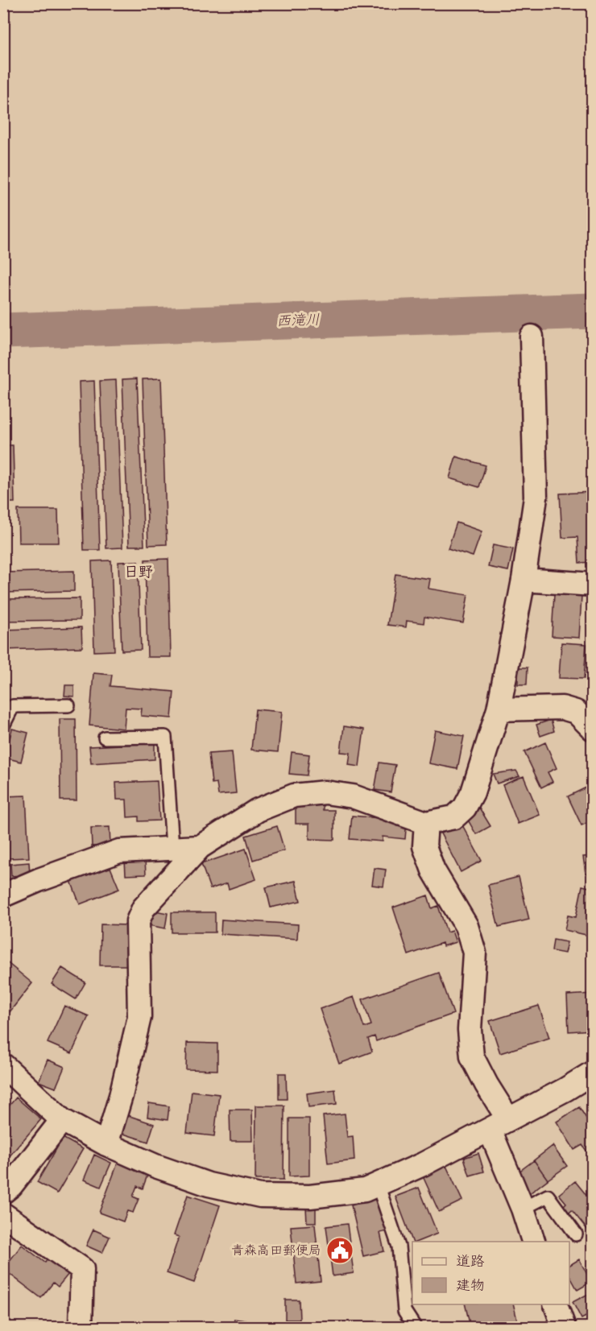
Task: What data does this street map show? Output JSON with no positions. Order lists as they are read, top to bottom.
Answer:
{
  "districts": ["日野"],
  "water": ["西滝川"],
  "places": {
    "public building": ["青森高田郵便局"]
  },
  "legend": ["道路", "建物"]
}
